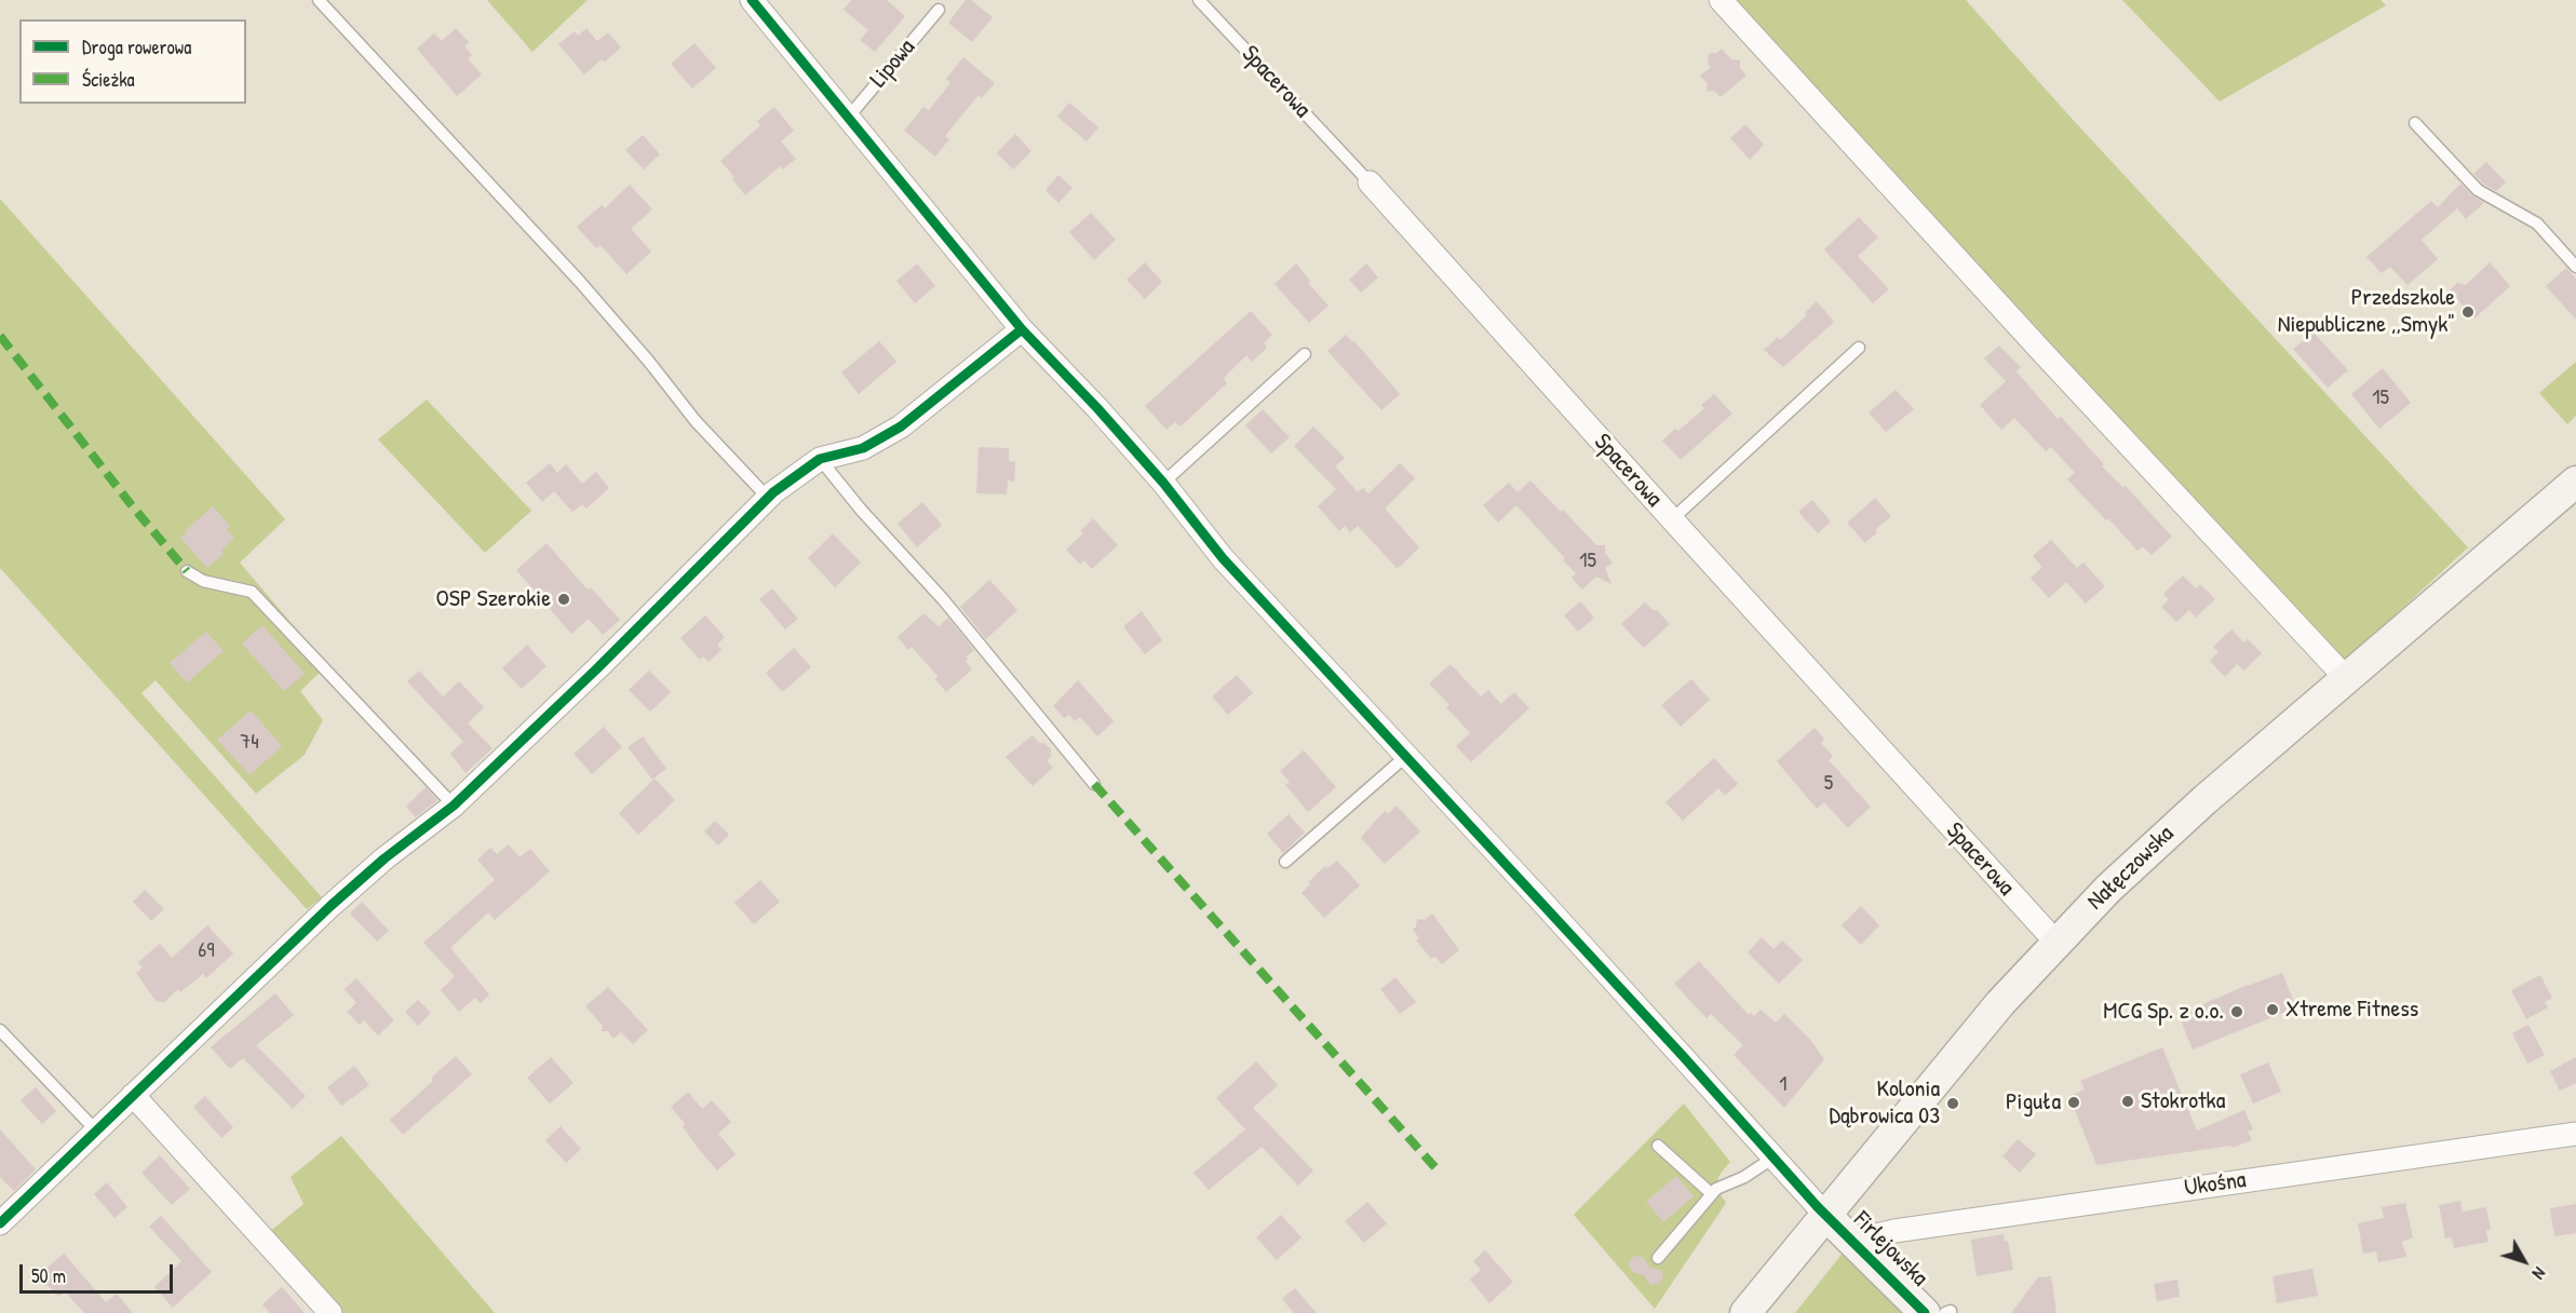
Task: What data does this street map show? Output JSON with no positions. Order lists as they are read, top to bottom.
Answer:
{
  "streets": {
    "main road": ["Nałęczowska", "Firlejowska"],
    "street": ["Spacerowa", "Ukośna"],
    "lane": ["Lipowa"]
  },
  "crossings": [
    ["Spacerowa", "Nałęczowska"],
    ["Nałęczowska", "Firlejowska"],
    ["Ukośna", "Firlejowska"]
  ],
  "places": [
    "Przedszkole Niepubliczne ,,Smyk\"",
    "OSP Szerokie",
    "Xtreme Fitness",
    "MCG Sp. z o.o.",
    "Stokrotka",
    "Piguła",
    "Kolonia Dąbrowica 03"
  ],
  "house_numbers": [
    "15",
    "15",
    "74",
    "5",
    "69",
    "1"
  ],
  "legend": ["Droga rowerowa", "Ścieżka"],
  "scale_bar": "50 m",
  "north": "bottom right"
}
